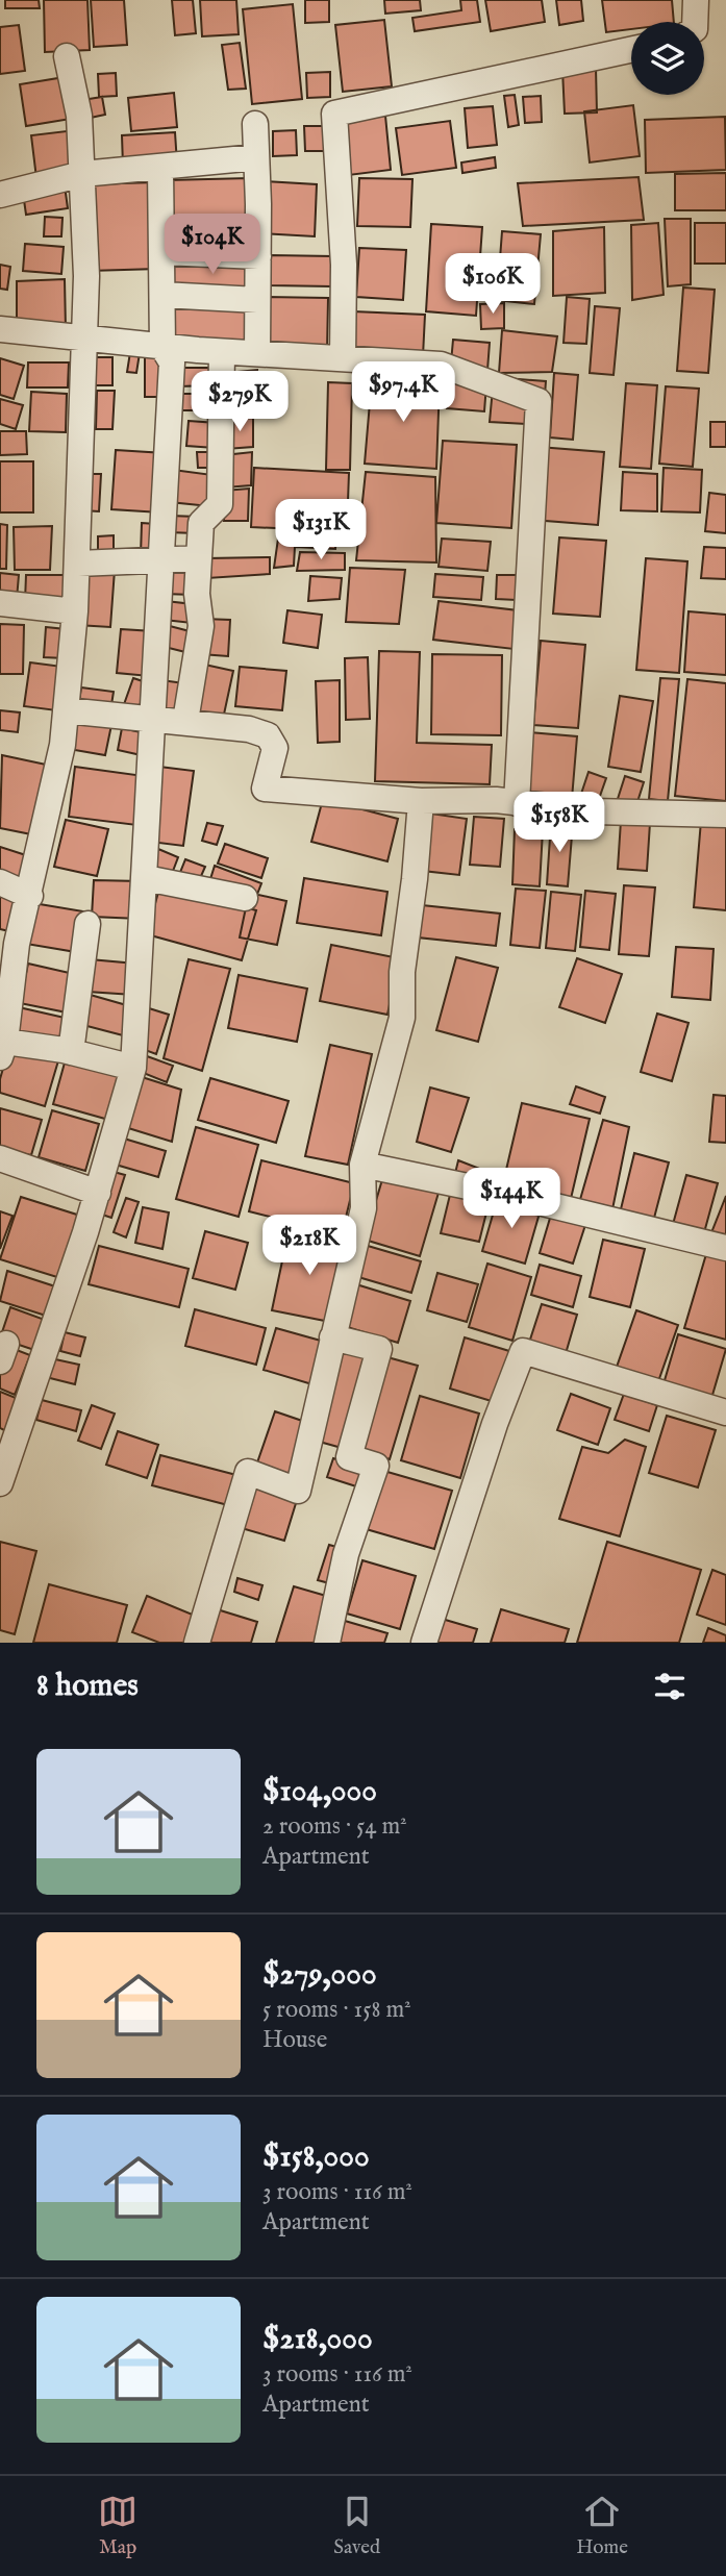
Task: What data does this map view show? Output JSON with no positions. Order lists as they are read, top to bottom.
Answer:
{
  "page": {
    "price": [
      "$104K",
      "$106K",
      "$97.4K",
      "$279K",
      "$131K",
      "$158K",
      "$144K",
      "$218K"
    ],
    "heading": "8 homes",
    "list": [
      {
        "name": "$104,000",
        "note": "2 rooms · 54 m² · Apartment"
      },
      {
        "name": "$279,000",
        "note": "5 rooms · 158 m² · House"
      },
      {
        "name": "$158,000",
        "note": "3 rooms · 116 m² · Apartment"
      },
      {
        "name": "$218,000",
        "note": "3 rooms · 116 m² · Apartment"
      }
    ],
    "tabs": ["Map", "Saved", "Home"]
  }
}
